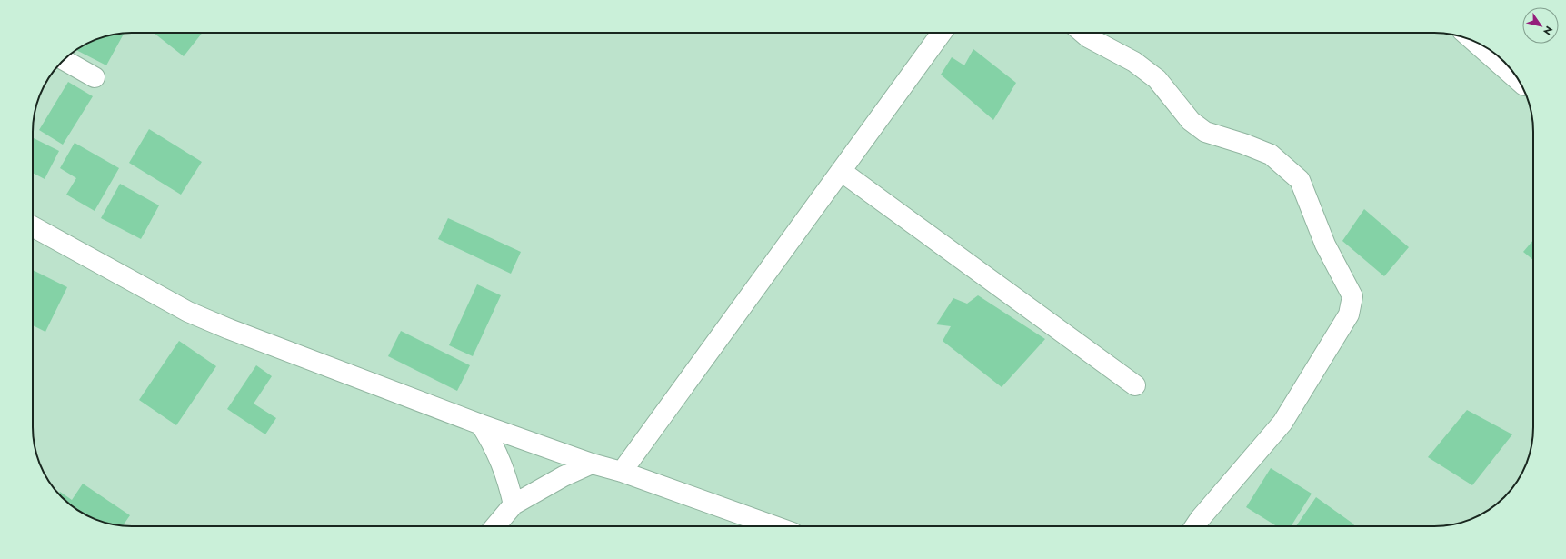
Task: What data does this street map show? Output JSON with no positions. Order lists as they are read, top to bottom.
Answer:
{
  "north": "bottom right"
}
